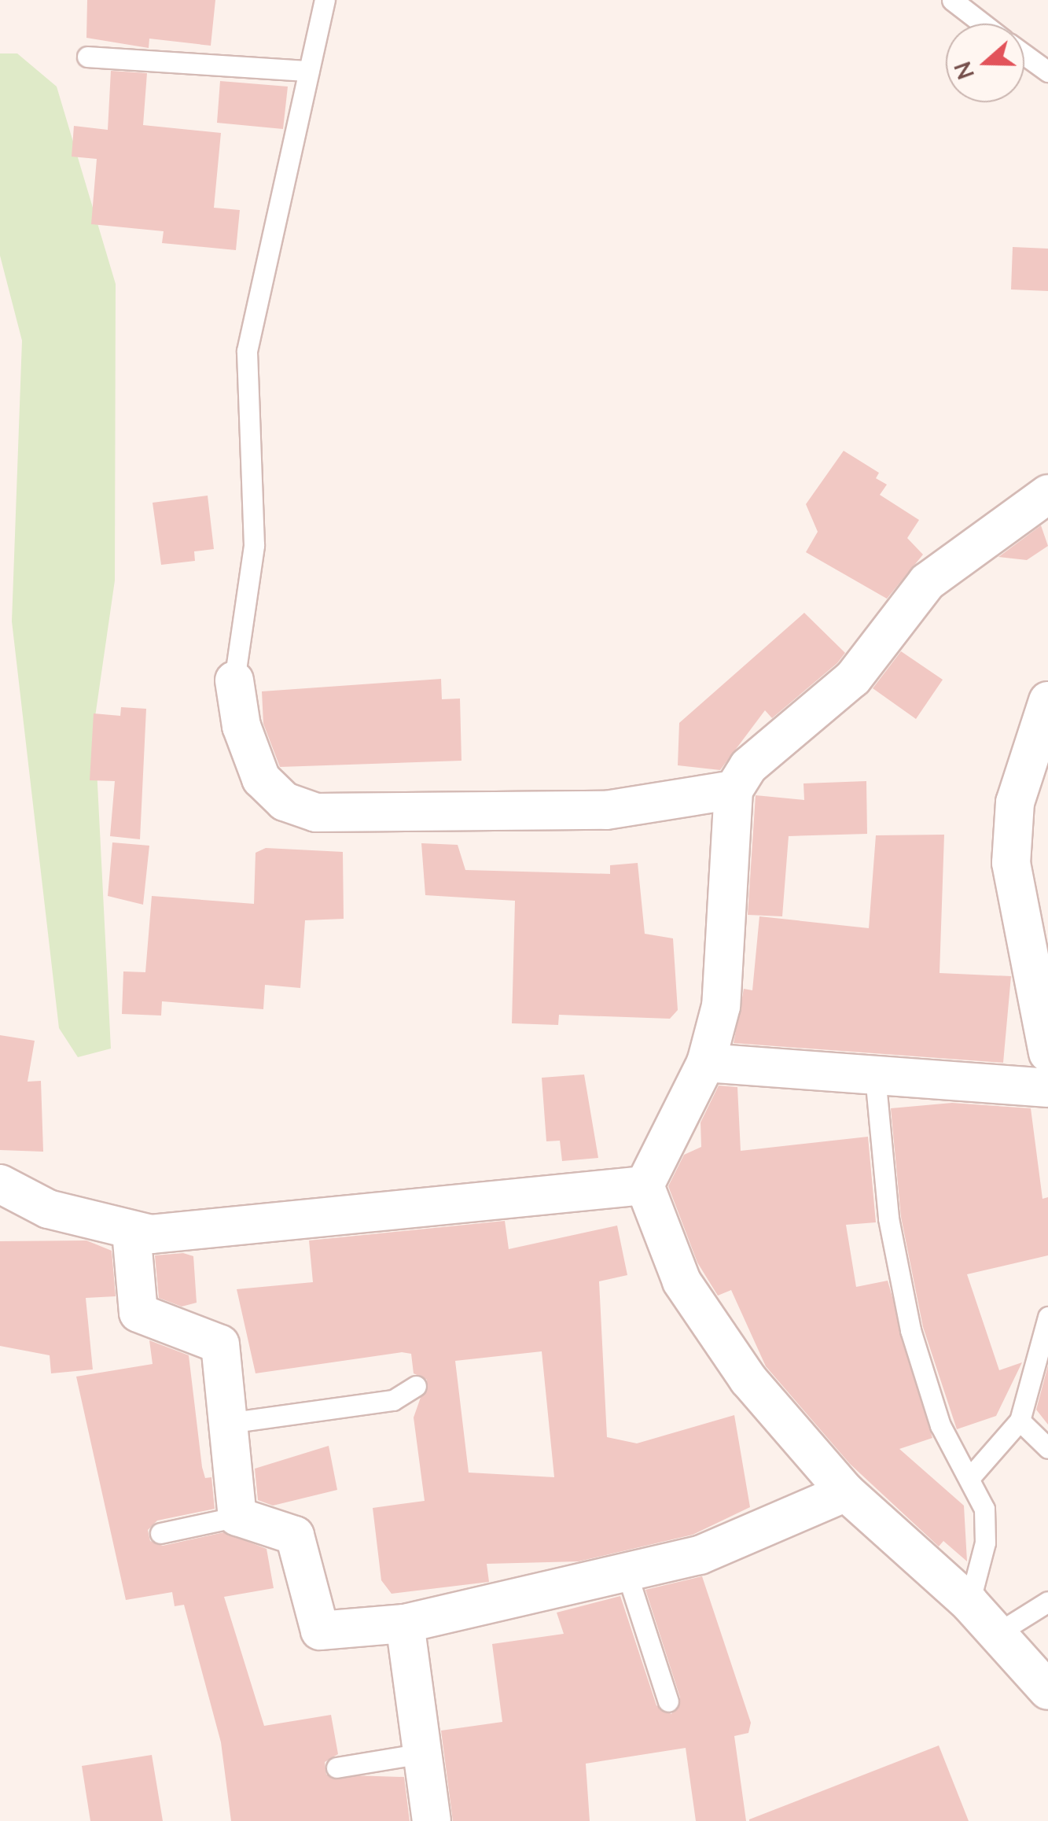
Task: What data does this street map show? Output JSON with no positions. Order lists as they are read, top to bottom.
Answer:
{
  "north": "left"
}
